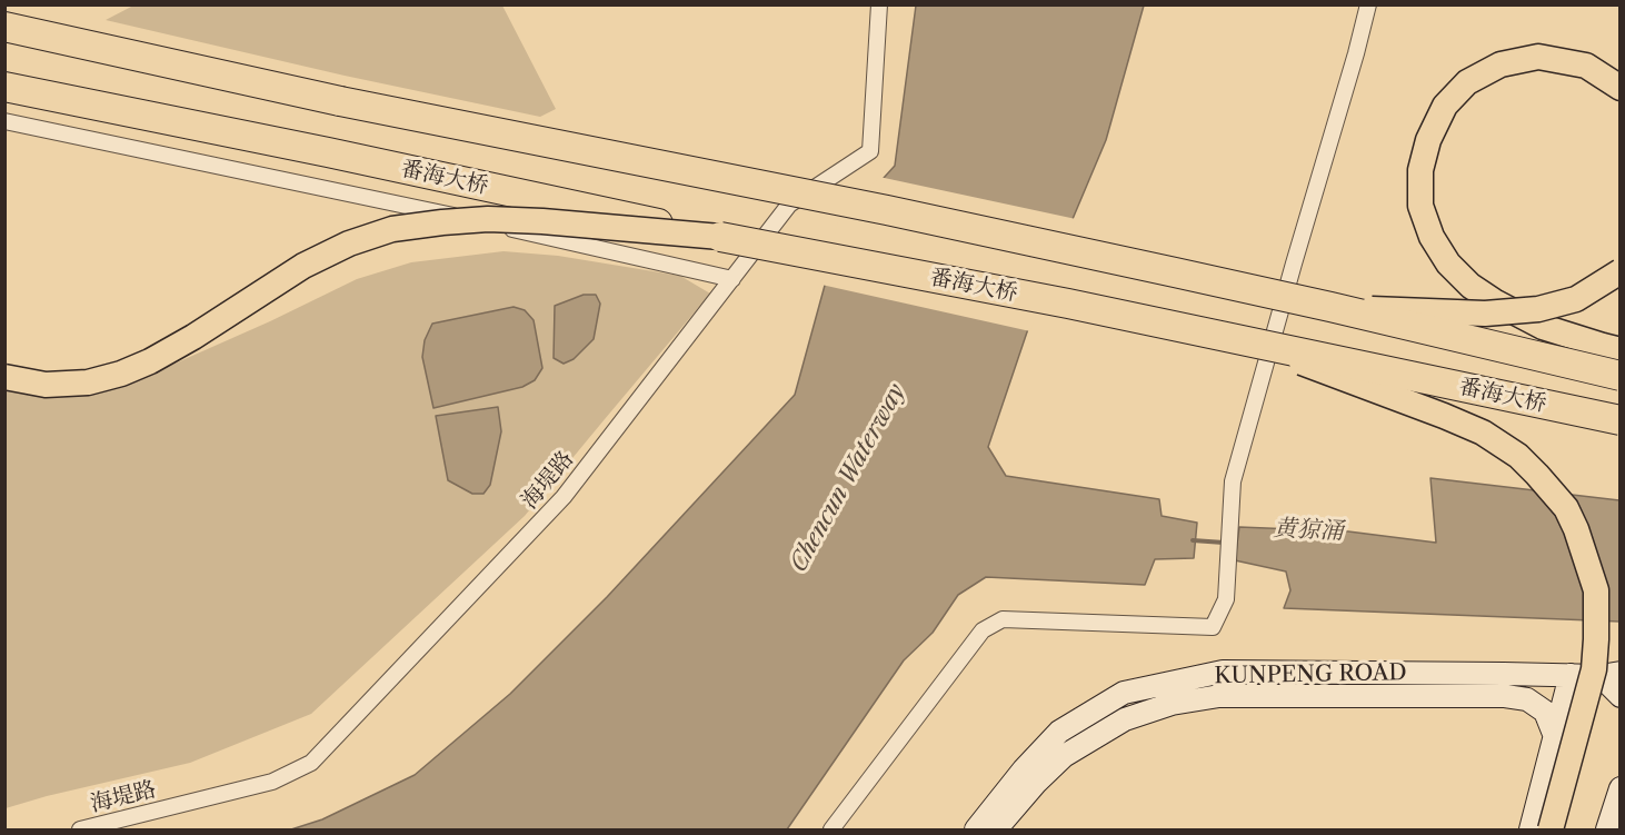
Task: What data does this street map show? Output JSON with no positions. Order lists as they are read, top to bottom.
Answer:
{
  "streets": {
    "highway": ["番海大桥"],
    "street": ["海堤路", "KUNPENG ROAD"]
  },
  "water": ["Chencun Waterway", "黄猄涌"]
}
